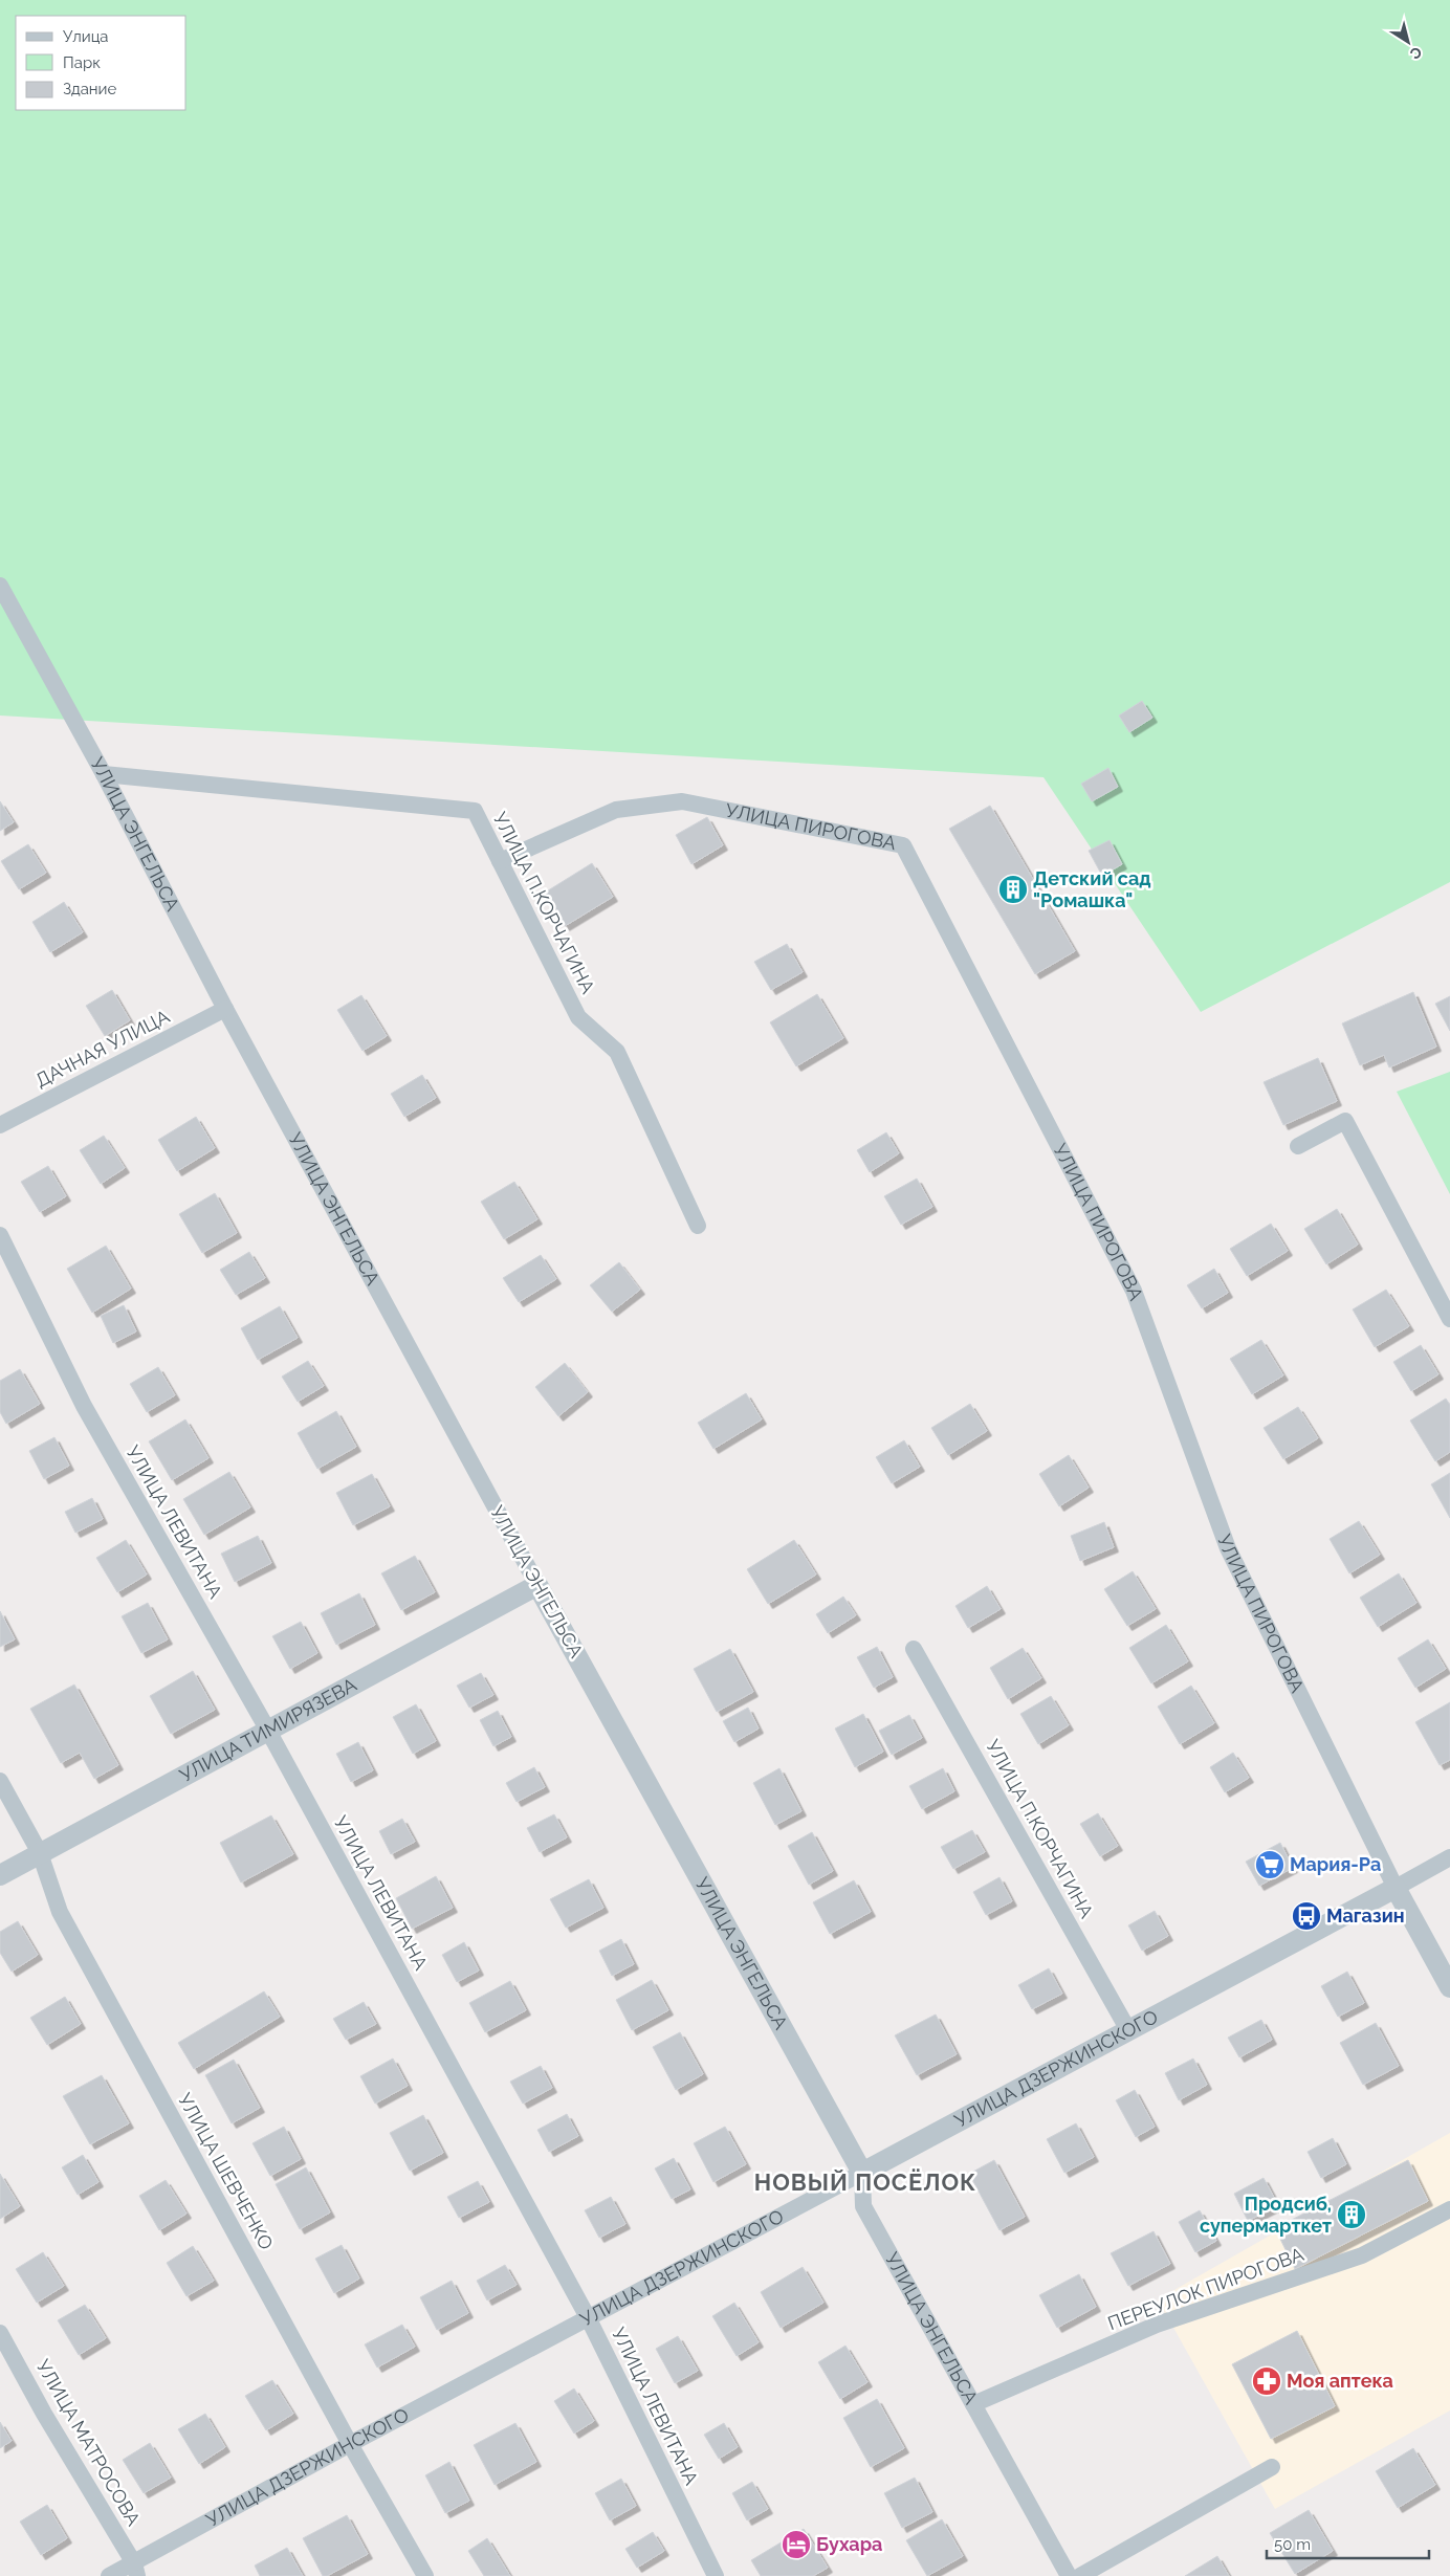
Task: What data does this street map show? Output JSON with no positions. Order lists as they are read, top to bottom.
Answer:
{
  "streets": {
    "street": [
      "УЛИЦА ПИРОГОВА",
      "УЛИЦА ЭНГЕЛЬСА",
      "УЛИЦА П.КОРЧАГИНА",
      "ДАЧНАЯ УЛИЦА",
      "УЛИЦА ЛЕВИТАНА",
      "УЛИЦА ТИМИРЯЗЕВА",
      "УЛИЦА ДЗЕРЖИНСКОГО",
      "УЛИЦА ШЕВЧЕНКО",
      "ПЕРЕУЛОК ПИРОГОВА",
      "УЛИЦА МАТРОСОВА"
    ]
  },
  "crossings": [
    ["УЛИЦА ПИРОГОВА", "УЛИЦА П.КОРЧАГИНА"],
    ["УЛИЦА ПИРОГОВА", "УЛИЦА ДЗЕРЖИНСКОГО"],
    ["УЛИЦА ЭНГЕЛЬСА", "УЛИЦА П.КОРЧАГИНА"],
    ["УЛИЦА ЭНГЕЛЬСА", "ДАЧНАЯ УЛИЦА"],
    ["УЛИЦА ЭНГЕЛЬСА", "УЛИЦА ТИМИРЯЗЕВА"],
    ["УЛИЦА ЭНГЕЛЬСА", "УЛИЦА ДЗЕРЖИНСКОГО"],
    ["УЛИЦА ЭНГЕЛЬСА", "ПЕРЕУЛОК ПИРОГОВА"],
    ["УЛИЦА П.КОРЧАГИНА", "УЛИЦА ДЗЕРЖИНСКОГО"],
    ["УЛИЦА ЛЕВИТАНА", "УЛИЦА ТИМИРЯЗЕВА"],
    ["УЛИЦА ЛЕВИТАНА", "УЛИЦА ДЗЕРЖИНСКОГО"],
    ["УЛИЦА ТИМИРЯЗЕВА", "УЛИЦА ШЕВЧЕНКО"],
    ["УЛИЦА ДЗЕРЖИНСКОГО", "УЛИЦА ШЕВЧЕНКО"],
    ["УЛИЦА ДЗЕРЖИНСКОГО", "УЛИЦА МАТРОСОВА"]
  ],
  "districts": ["НОВЫЙ ПОСЁЛОК"],
  "places": {
    "building": ["Детский сад \"Ромашка\"", "Продсиб, супермарткет"],
    "supermarket": ["Мария-Ра"],
    "bus stop": ["Магазин"],
    "pharmacy": ["Моя аптека"],
    "hotel": ["Бухара"]
  },
  "legend": ["Улица", "Парк", "Здание"],
  "scale_bar": "50 m",
  "north": "bottom right"
}
